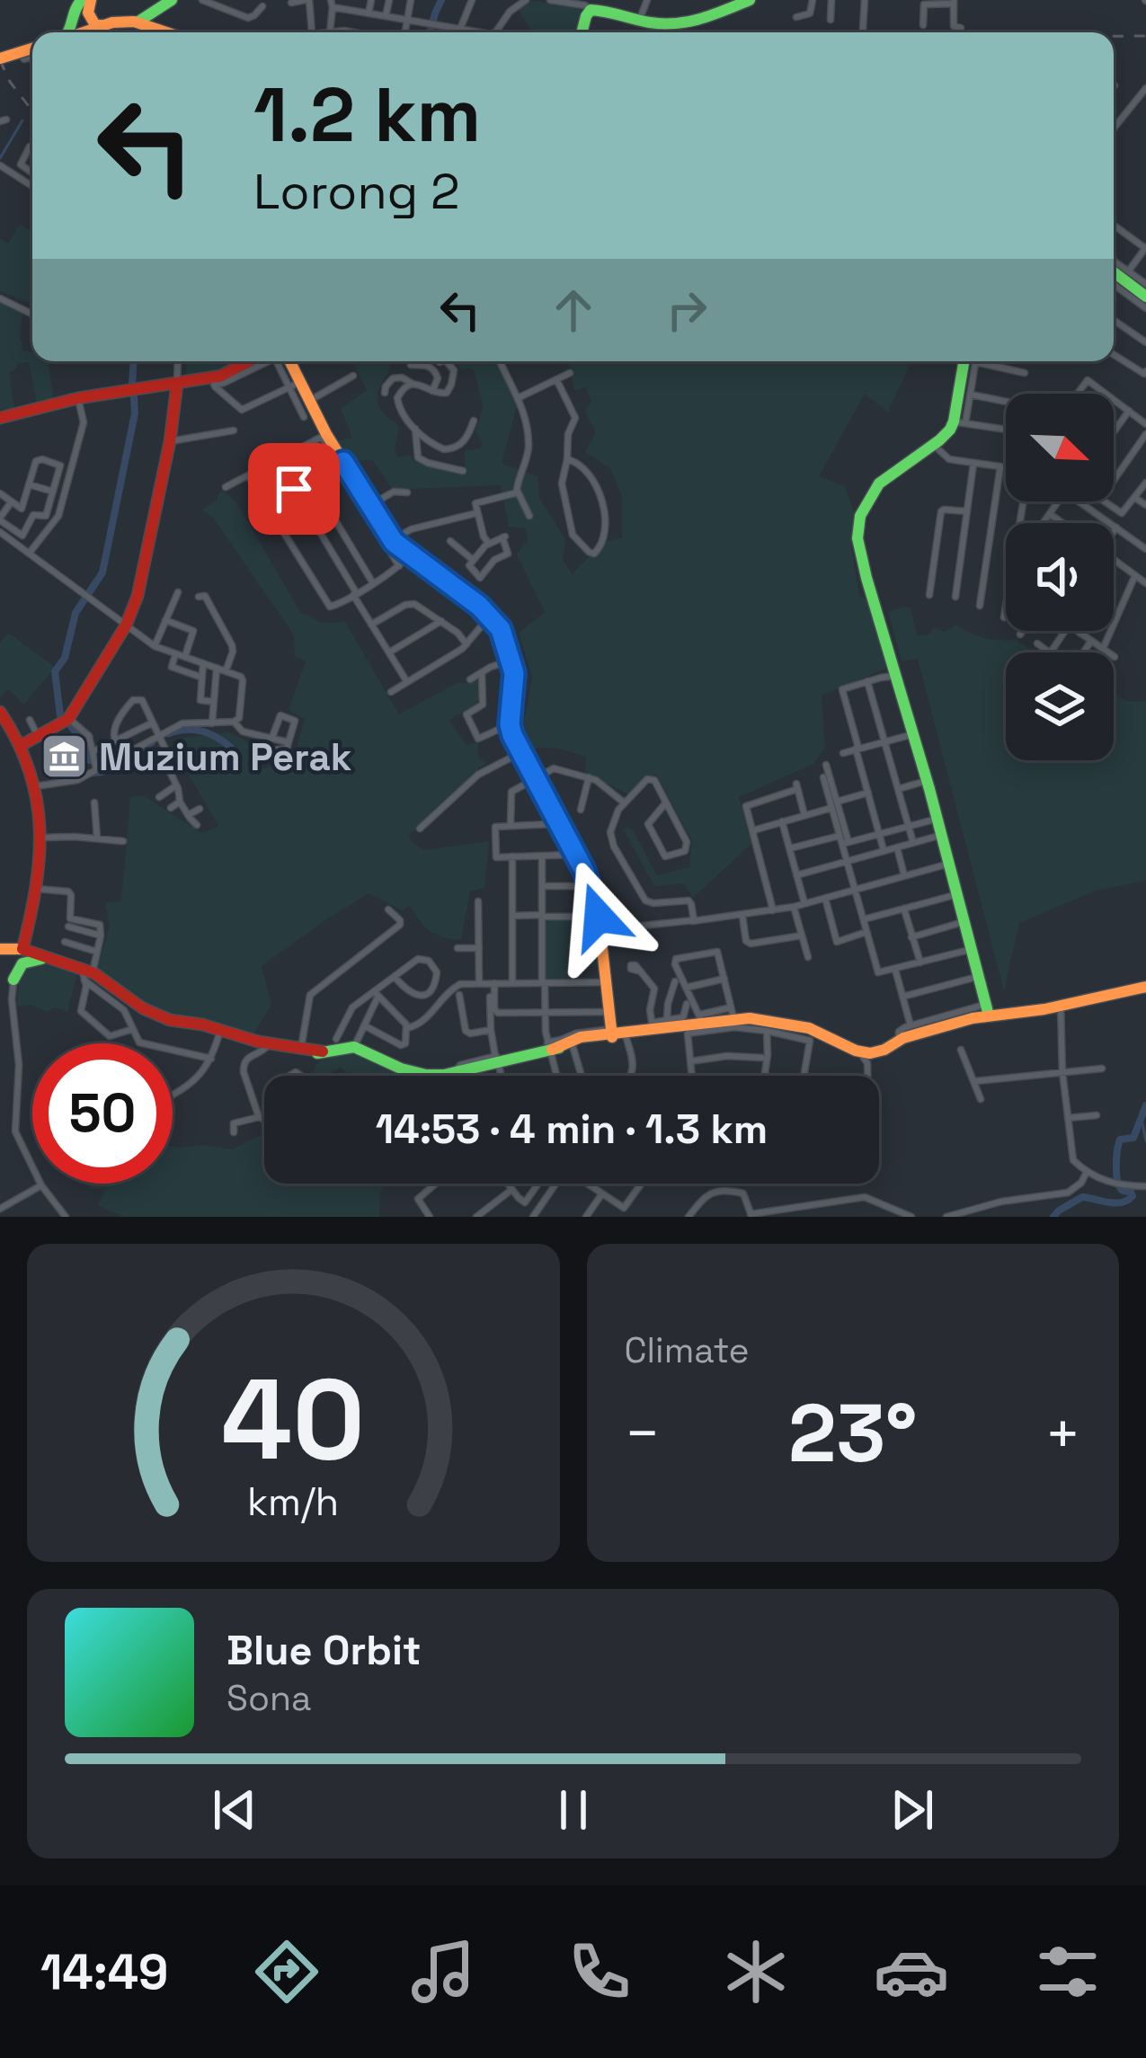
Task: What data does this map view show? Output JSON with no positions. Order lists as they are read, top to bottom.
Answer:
{
  "places": {
    "museum": ["Muzium Perak"]
  },
  "north": "bottom right",
  "page": {
    "turn": ["1.2 km", "Lorong 2"],
    "limit": "50",
    "trip": "14:53 · 4 min · 1.3 km",
    "tile": "Climate",
    "heat": ["−", "23°", "+"],
    "song": ["Blue Orbit", "Sona"],
    "tabs": "14:49",
    "gauge": ["40", "km/h"]
  }
}
